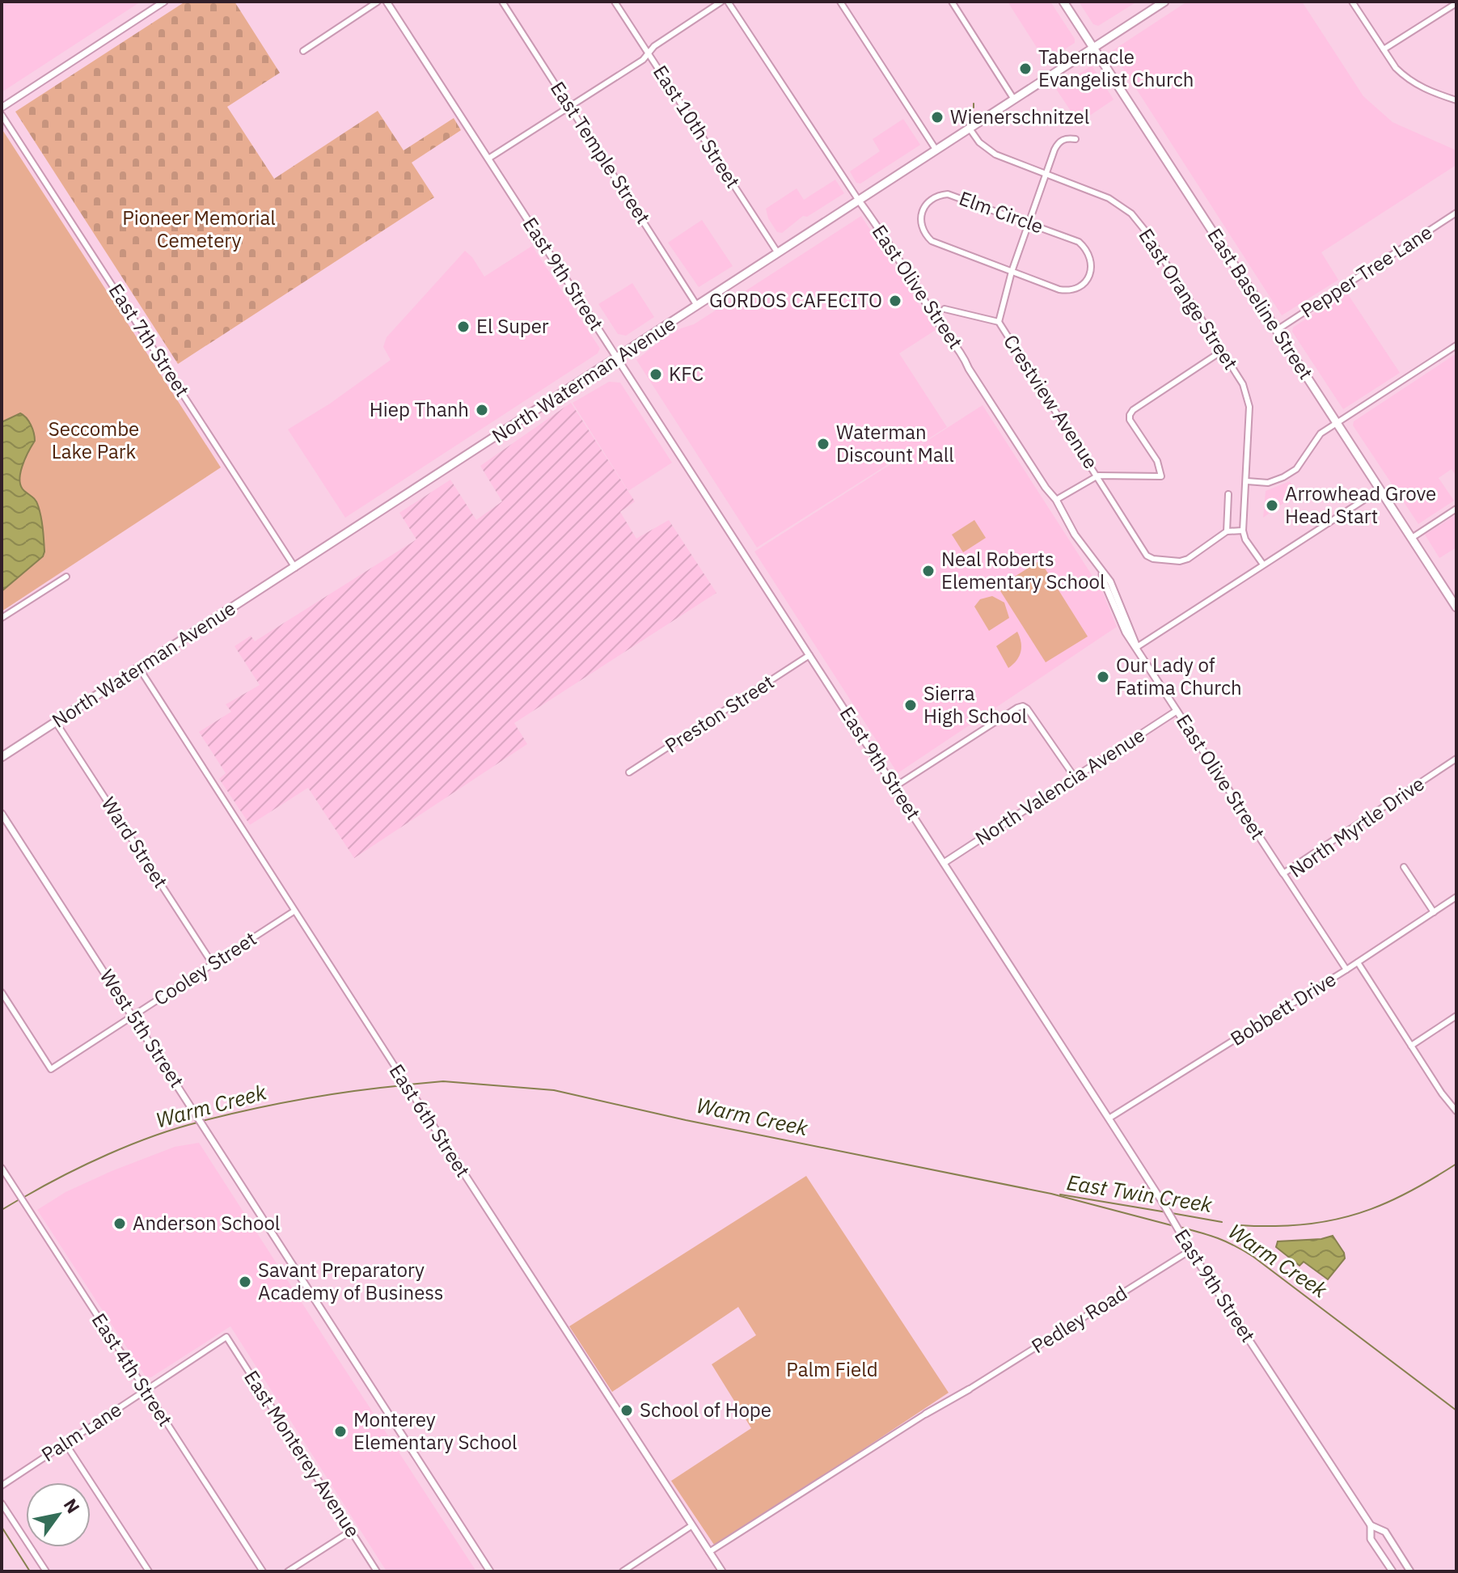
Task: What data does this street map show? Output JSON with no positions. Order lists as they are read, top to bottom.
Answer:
{
  "streets": {
    "main road": ["East Baseline Street", "North Waterman Avenue"],
    "street": [
      "East 10th Street",
      "East Temple Street",
      "Elm Circle",
      "Pepper Tree Lane",
      "East 9th Street",
      "East Olive Street",
      "East Orange Street",
      "East 7th Street",
      "Crestview Avenue",
      "Preston Street",
      "North Valencia Avenue",
      "North Myrtle Drive",
      "Ward Street",
      "Cooley Street",
      "Bobbett Drive",
      "West 5th Street",
      "East 6th Street",
      "Pedley Road",
      "East 4th Street",
      "Palm Lane",
      "East Monterey Avenue"
    ]
  },
  "crossings": [
    ["East 10th Street", "North Waterman Avenue"],
    ["East Temple Street", "North Waterman Avenue"],
    ["Pepper Tree Lane", "East Baseline Street"],
    ["East 9th Street", "North Waterman Avenue"],
    ["East 9th Street", "Preston Street"],
    ["East 9th Street", "North Valencia Avenue"],
    ["East 9th Street", "Bobbett Drive"],
    ["East 9th Street", "Pedley Road"],
    ["East Olive Street", "North Waterman Avenue"],
    ["East Olive Street", "North Valencia Avenue"],
    ["East Olive Street", "North Myrtle Drive"],
    ["East Orange Street", "North Waterman Avenue"],
    ["East Orange Street", "Crestview Avenue"],
    ["East Baseline Street", "North Waterman Avenue"],
    ["East 7th Street", "North Waterman Avenue"],
    ["North Waterman Avenue", "Ward Street"],
    ["North Waterman Avenue", "East 6th Street"],
    ["North Myrtle Drive", "Bobbett Drive"],
    ["Ward Street", "Cooley Street"],
    ["Cooley Street", "West 5th Street"],
    ["Cooley Street", "East 6th Street"],
    ["East 4th Street", "Palm Lane"],
    ["Palm Lane", "East Monterey Avenue"]
  ],
  "water": ["Warm Creek", "East Twin Creek"],
  "parks": ["Pioneer Memorial Cemetery", "Seccombe Lake Park", "Palm Field"],
  "places": [
    "Tabernacle Evangelist Church",
    "Wienerschnitzel",
    "GORDOS CAFECITO",
    "El Super",
    "KFC",
    "Hiep Thanh",
    "Waterman Discount Mall",
    "Arrowhead Grove Head Start",
    "Neal Roberts Elementary School",
    "Our Lady of Fatima Church",
    "Sierra High School",
    "Anderson School",
    "Savant Preparatory Academy of Business",
    "School of Hope",
    "Monterey Elementary School"
  ],
  "north": "top right"
}
